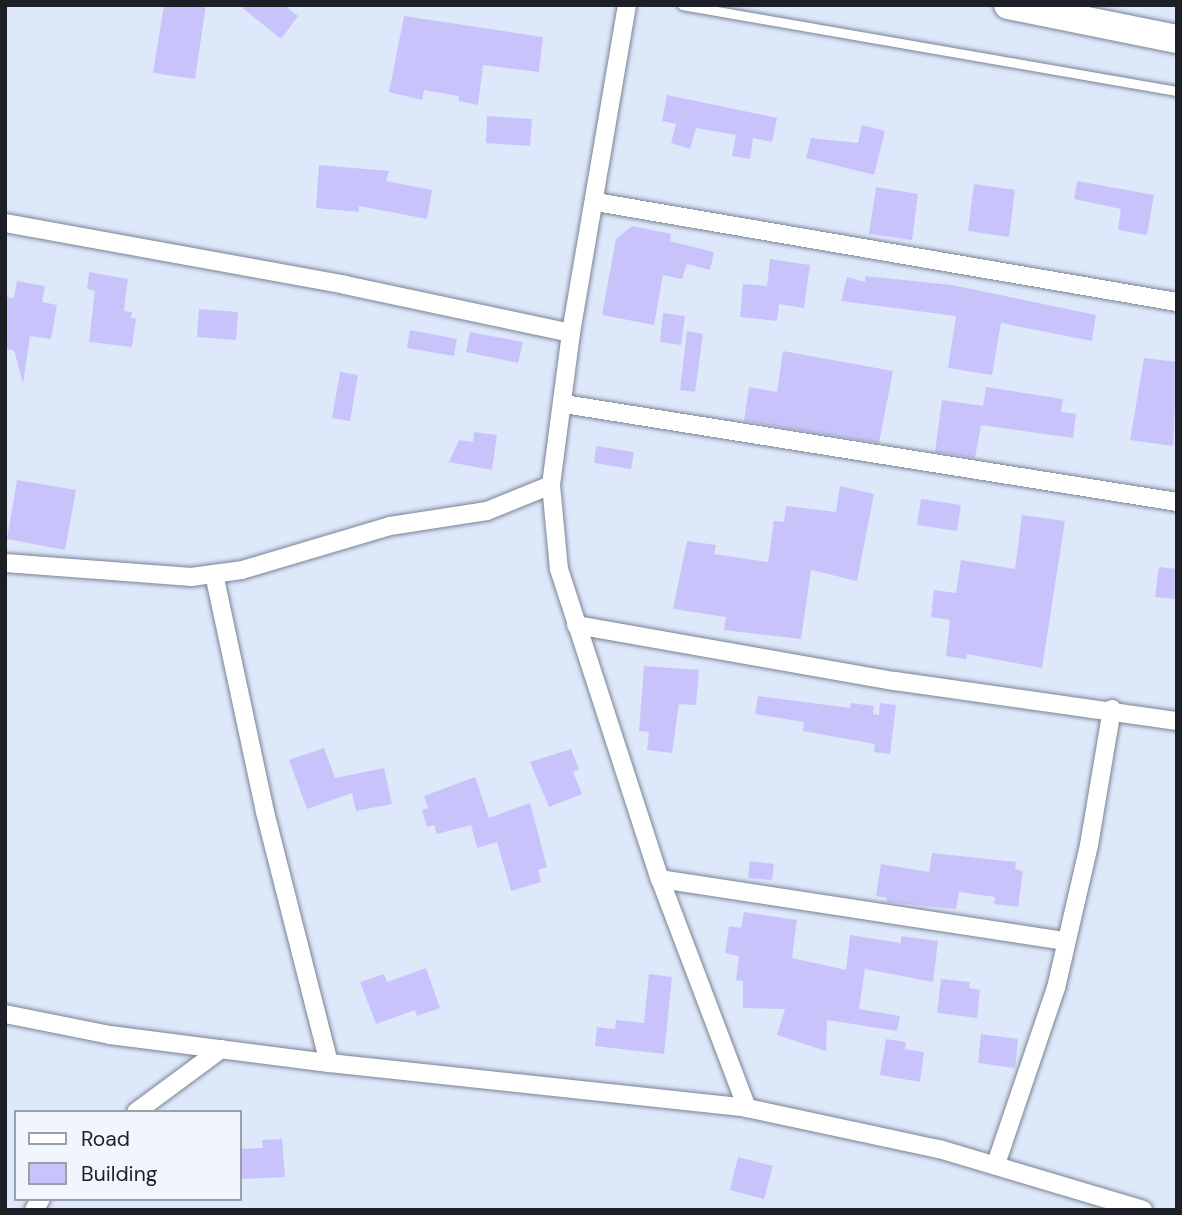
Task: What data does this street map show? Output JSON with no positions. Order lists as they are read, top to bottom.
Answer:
{
  "legend": ["Road", "Building"]
}
